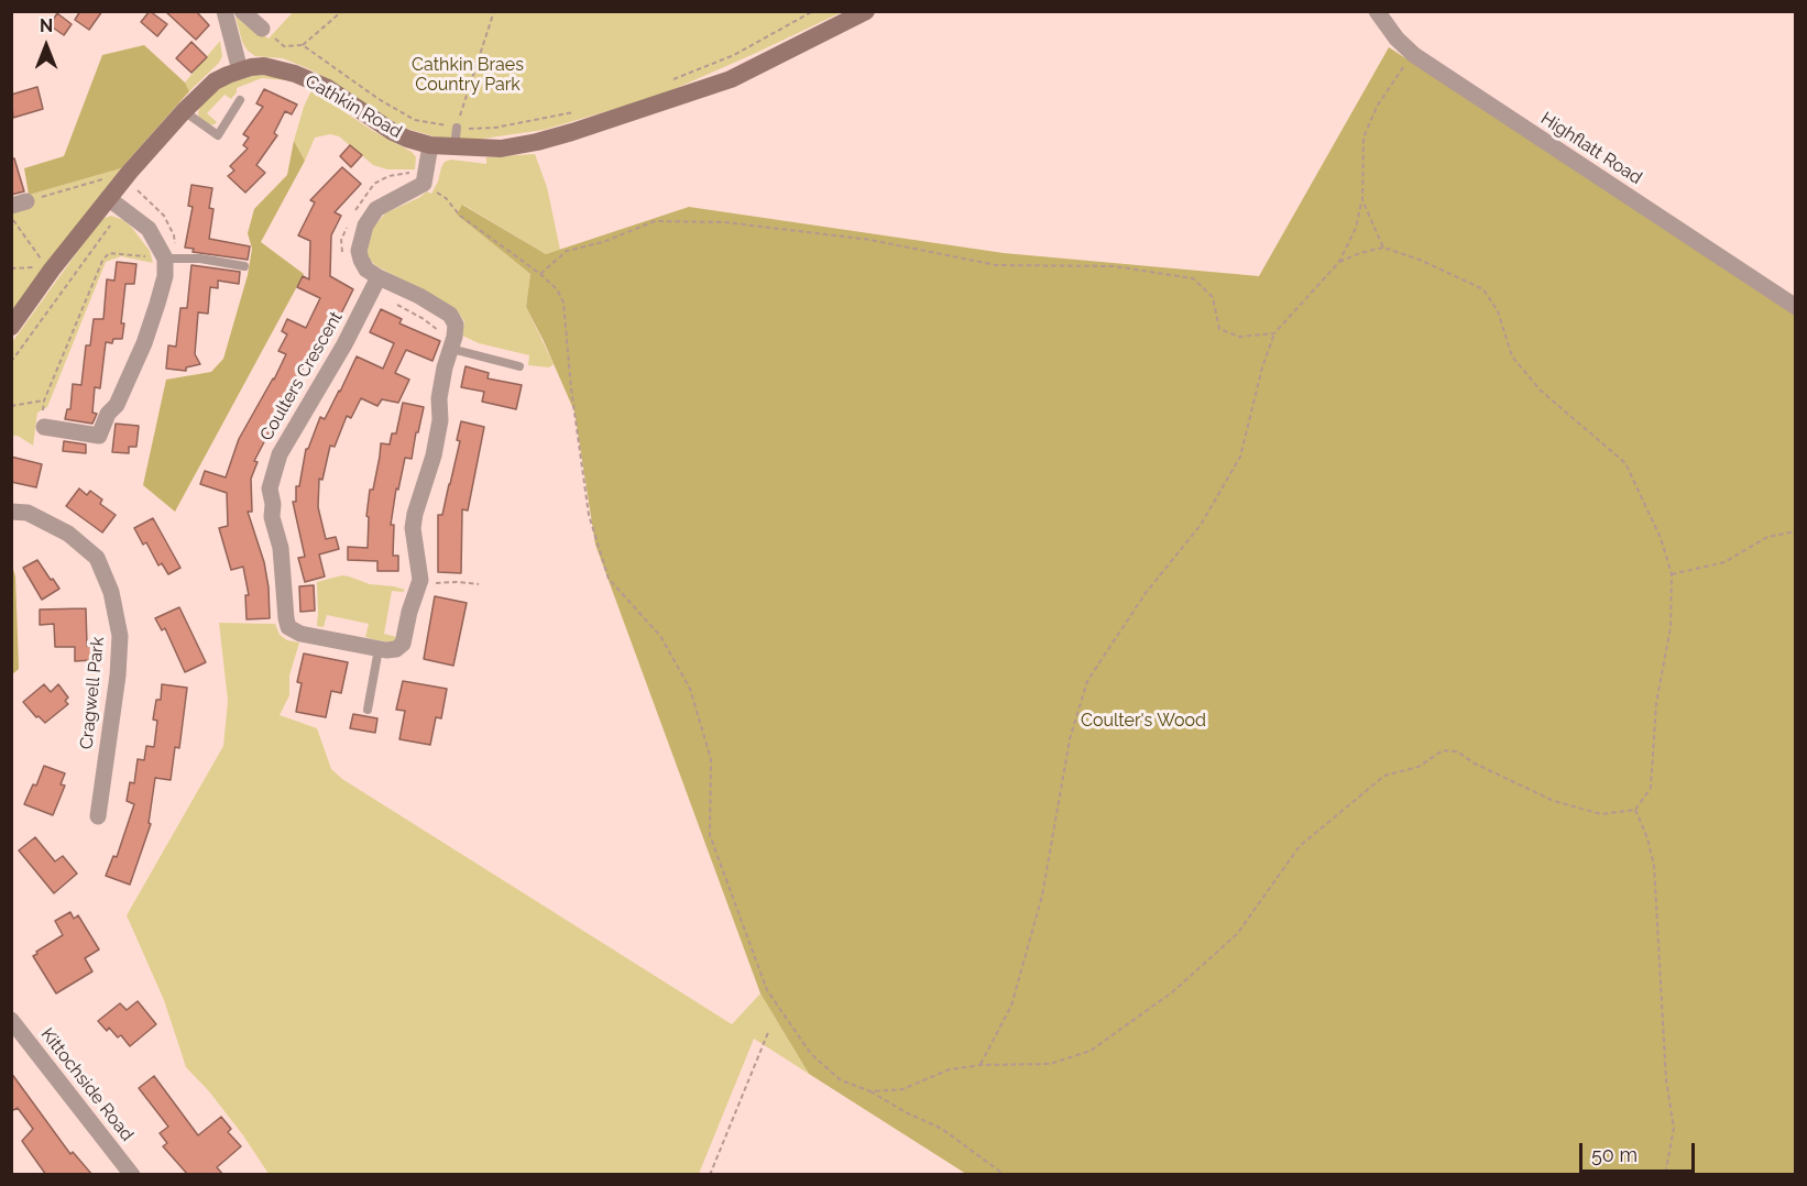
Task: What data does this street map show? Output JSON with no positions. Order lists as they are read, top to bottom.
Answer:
{
  "streets": {
    "main road": ["Cathkin Road"],
    "street": [
      "Highflatt Road",
      "Coulters Crescent",
      "Cragwell Park",
      "Kittochside Road"
    ]
  },
  "parks": ["Cathkin Braes Country Park", "Coulter's Wood"],
  "scale_bar": "50 m",
  "north": "top"
}
